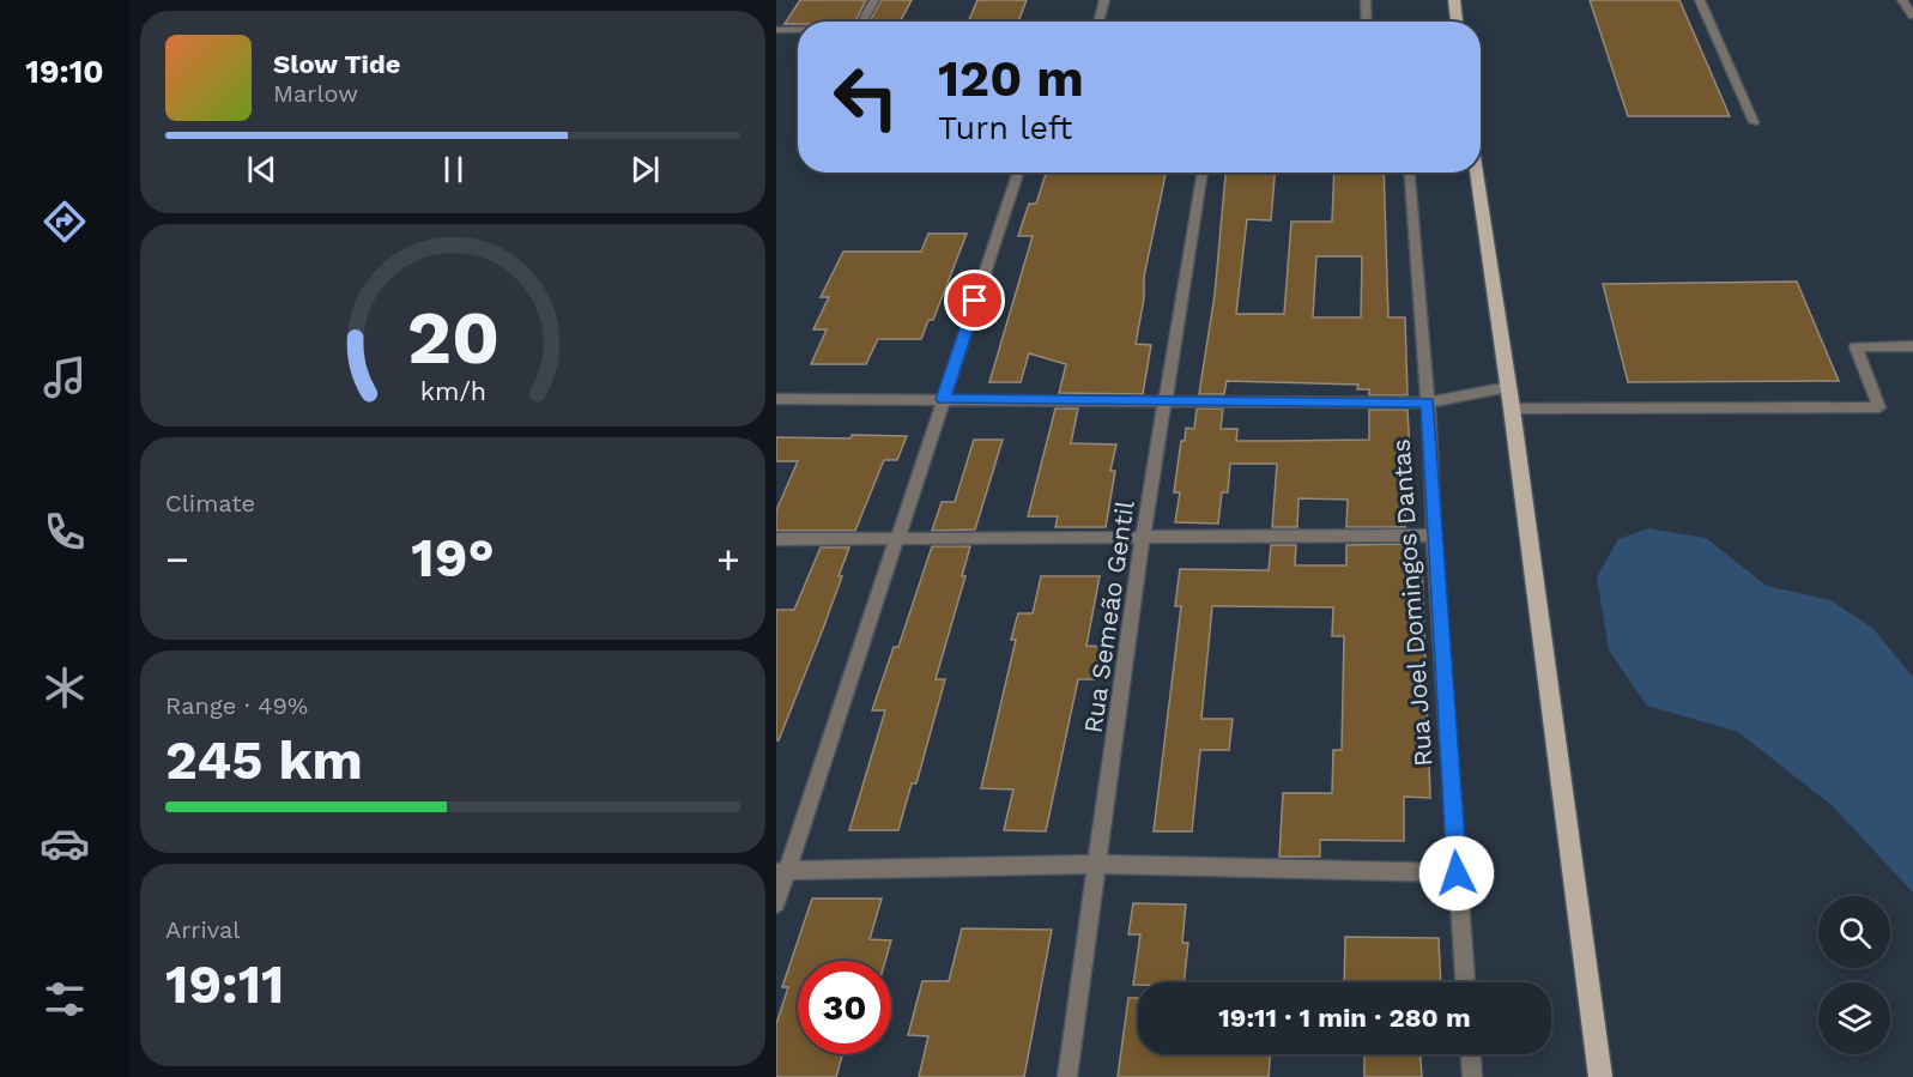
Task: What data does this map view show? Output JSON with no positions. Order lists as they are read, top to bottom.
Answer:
{
  "streets": {
    "street": ["Rua Joel Domingos Dantas", "Rua Semeão Gentil"]
  },
  "page": {
    "tabs": "19:10",
    "turn": ["120 m", "Turn left"],
    "song": ["Slow Tide", "Marlow"],
    "tile": [
      "Climate",
      ["Range · 49%", "245 km"],
      ["Arrival", "19:11"]
    ],
    "heat": ["−", "19°", "+"],
    "limit": "30",
    "trip": "19:11 · 1 min · 280 m",
    "gauge": ["20", "km/h"]
  }
}
